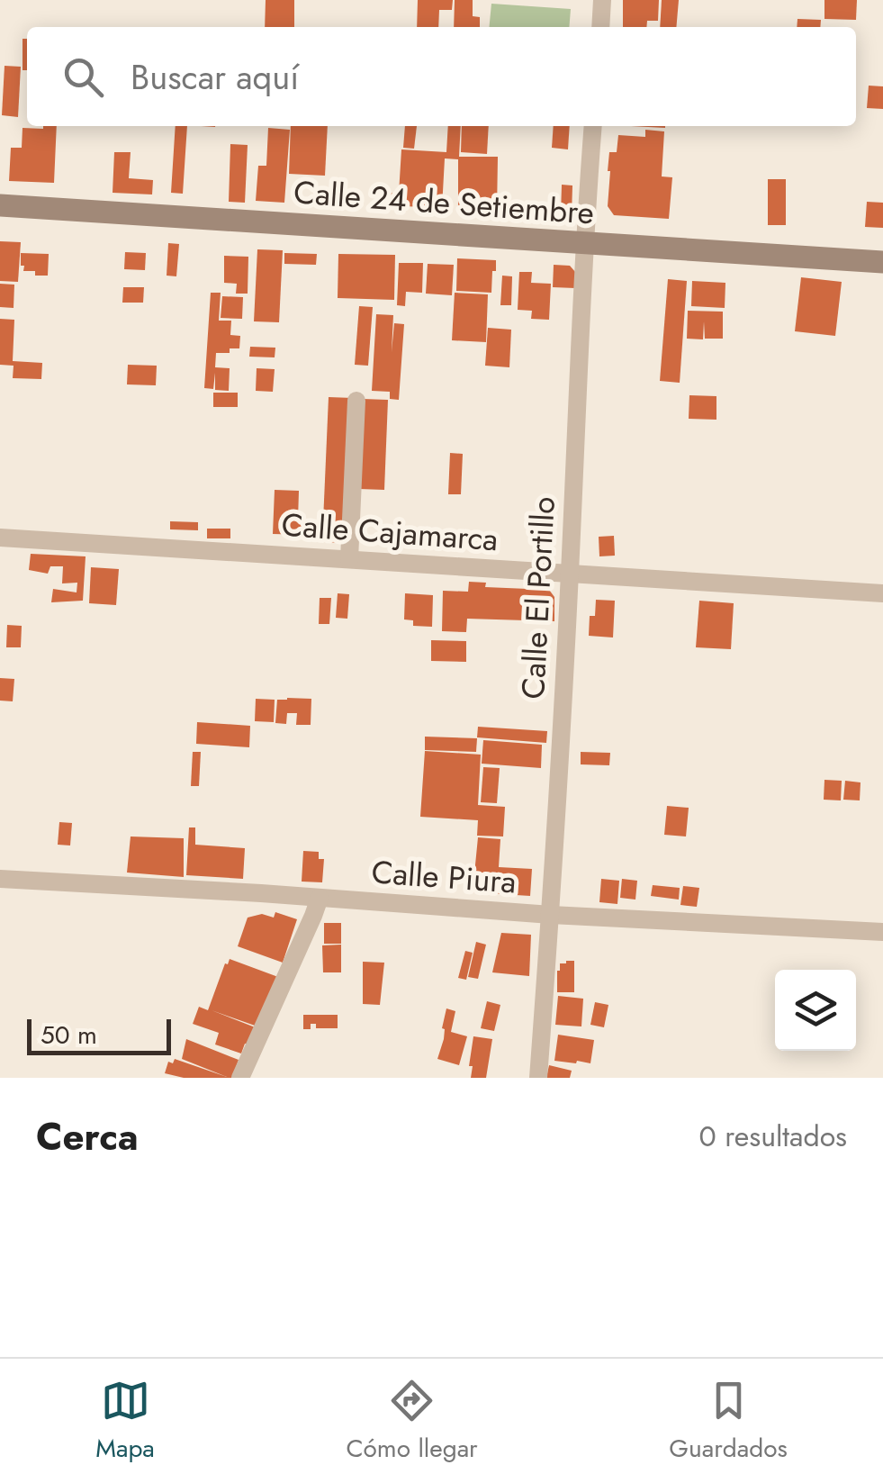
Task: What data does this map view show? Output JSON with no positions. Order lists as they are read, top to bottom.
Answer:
{
  "streets": {
    "street": [
      "Calle 24 de Setiembre",
      "Calle Cajamarca",
      "Calle El Portillo",
      "Calle Piura"
    ]
  },
  "crossings": [
    ["Calle 24 de Setiembre", "Calle El Portillo"],
    ["Calle Cajamarca", "Calle El Portillo"],
    ["Calle El Portillo", "Calle Piura"]
  ],
  "scale_bar": "50 m",
  "page": {
    "search": "Buscar aquí",
    "scale": "50 m",
    "heading": ["Cerca", "0 resultados"],
    "nav": ["Mapa", "Cómo llegar", "Guardados"]
  }
}
